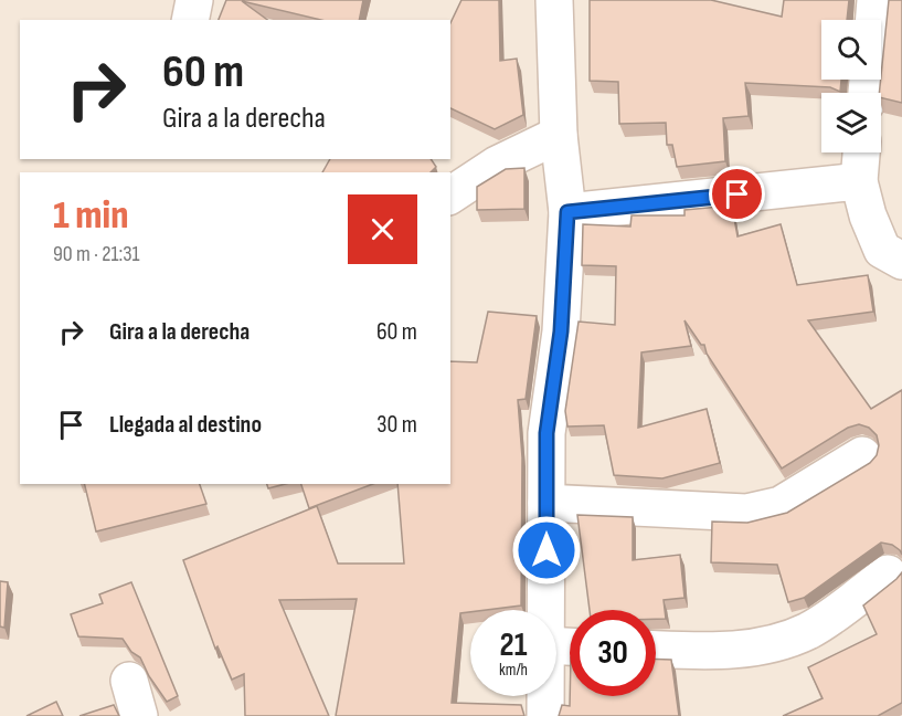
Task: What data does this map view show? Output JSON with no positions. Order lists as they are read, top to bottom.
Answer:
{
  "page": {
    "turn": ["60 m", "Gira a la derecha"],
    "heading": ["1 min", "90 m · 21:31"],
    "list": [
      {
        "name": "Gira a la derecha",
        "value": "60 m"
      },
      {
        "name": "Llegada al destino",
        "value": "30 m"
      }
    ],
    "speed": "21 km/h",
    "limit": "30"
  }
}
